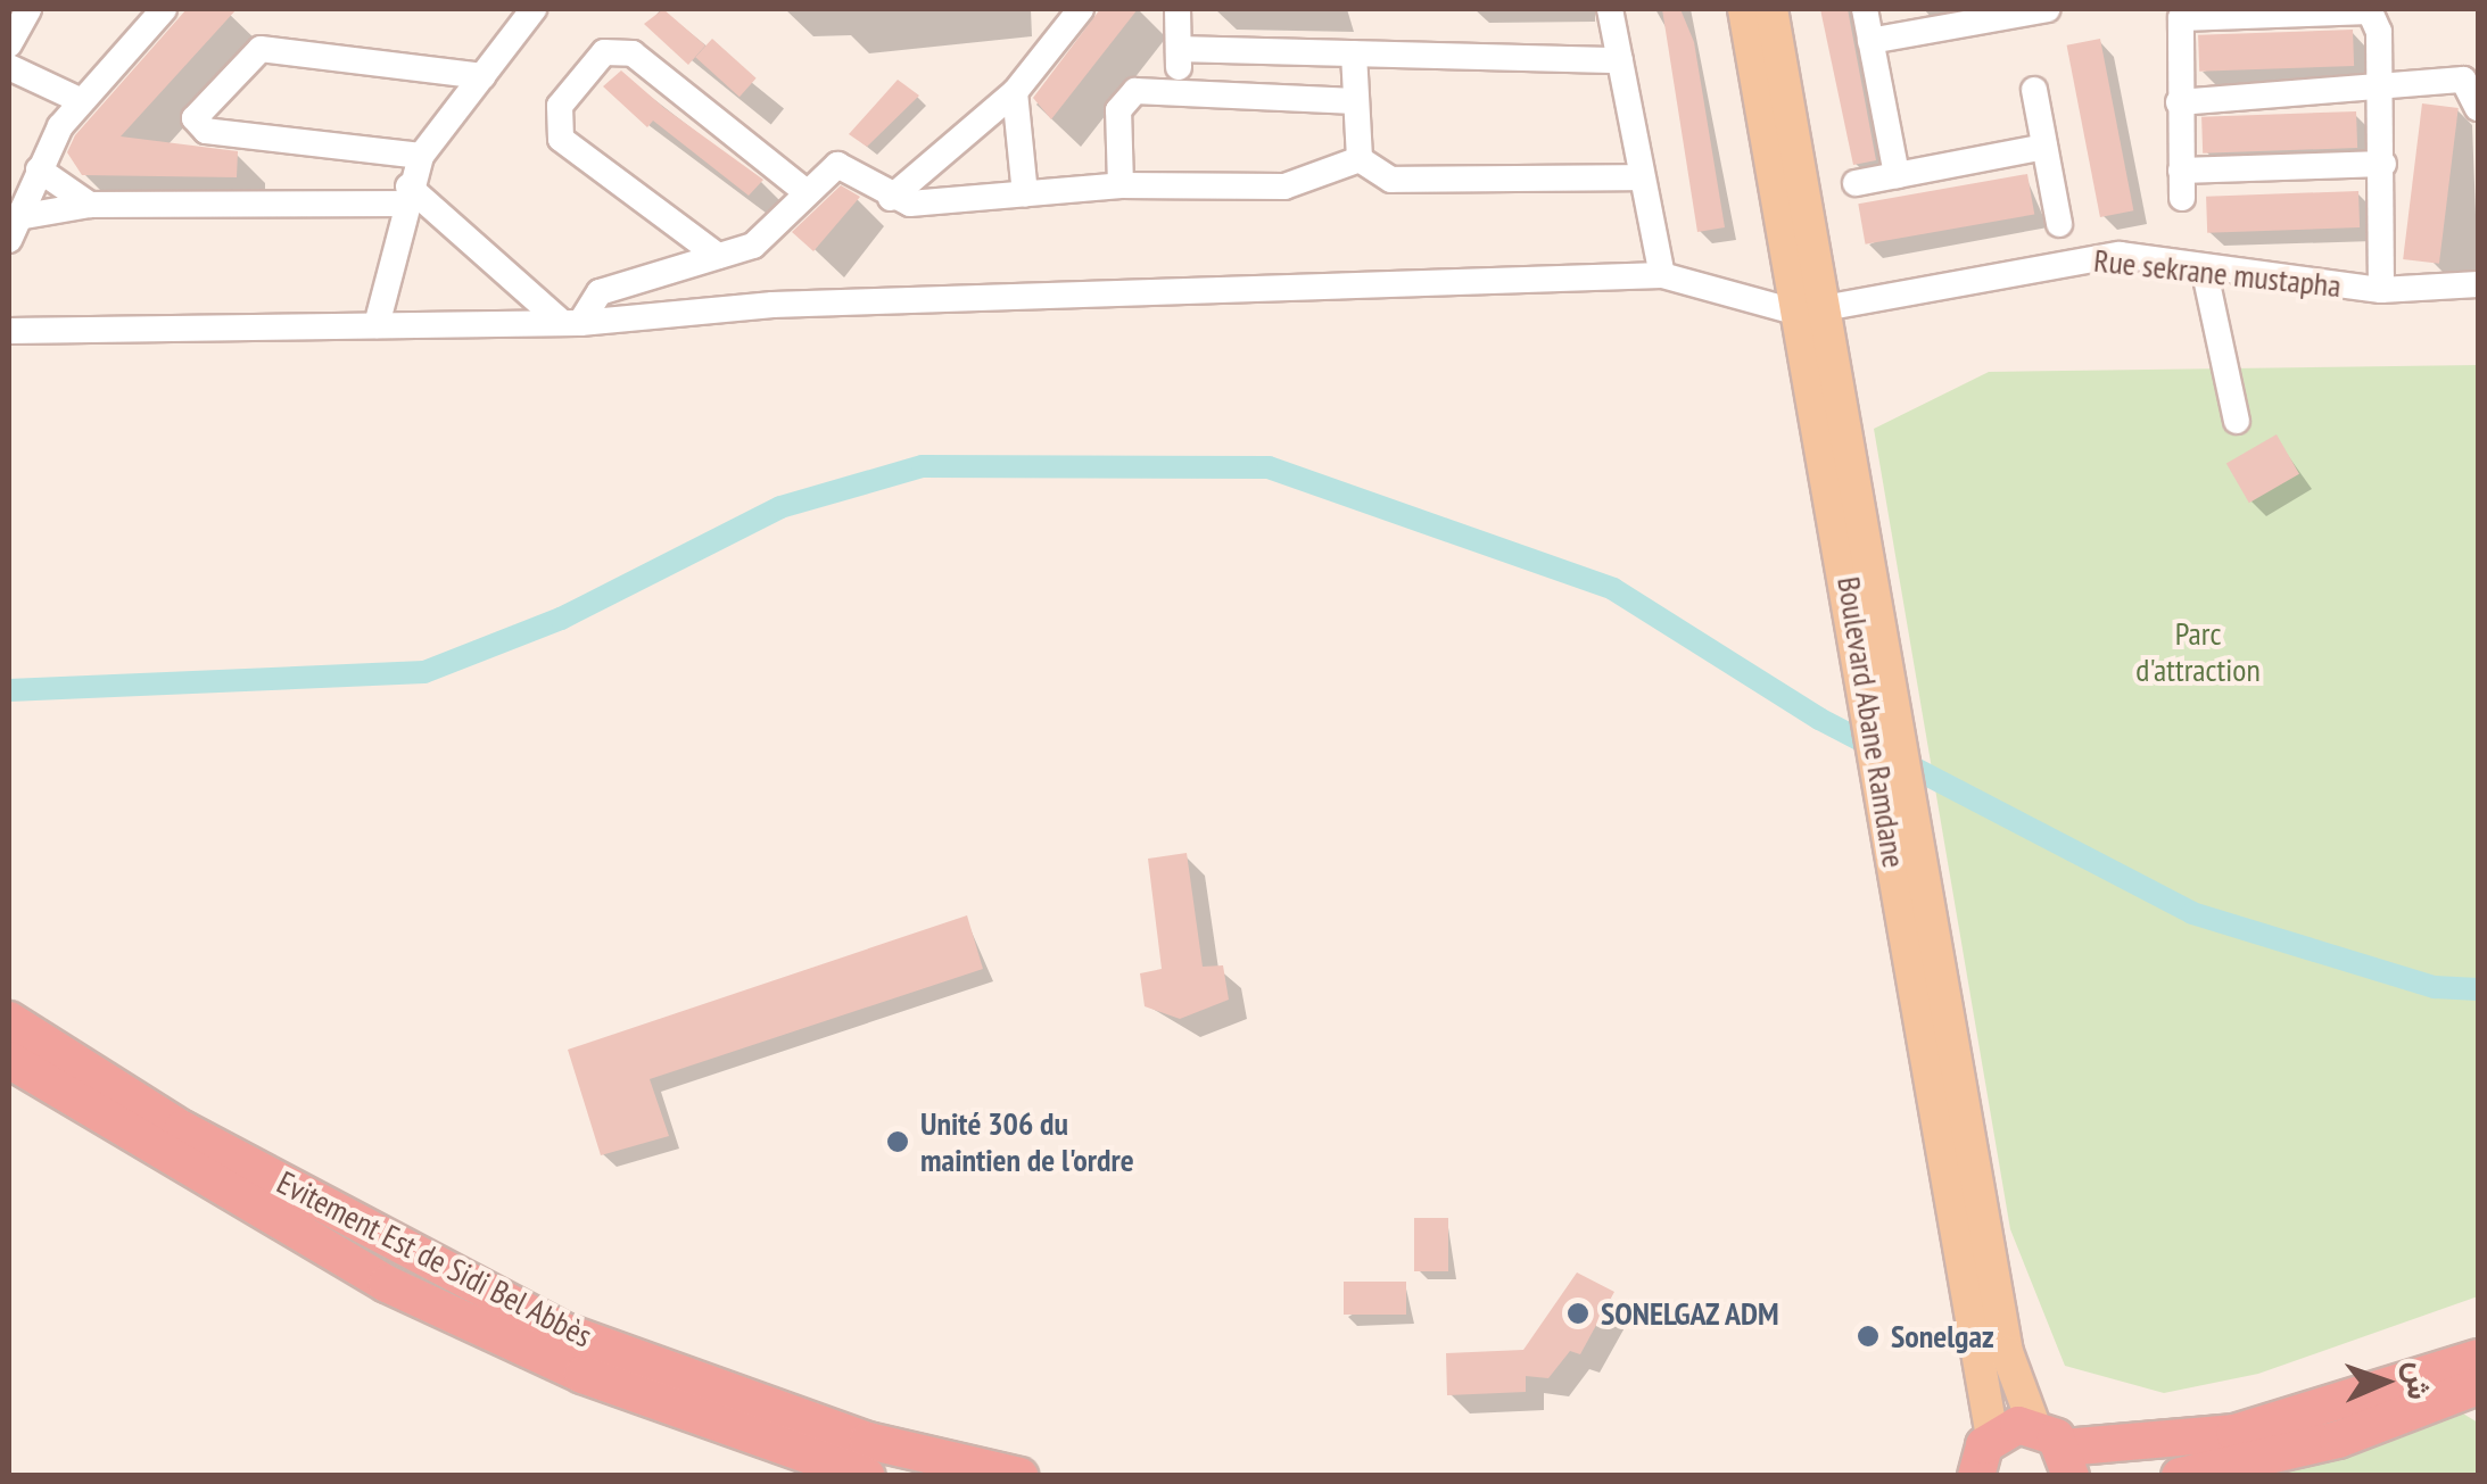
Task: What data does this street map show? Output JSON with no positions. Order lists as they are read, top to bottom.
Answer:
{
  "streets": {
    "highway": ["Evitement Est de Sidi Bel Abbès"],
    "main road": ["Boulevard Abane Ramdane"],
    "street": ["Rue sekrane mustapha"]
  },
  "crossings": [
    ["Rue sekrane mustapha", "Boulevard Abane Ramdane"]
  ],
  "parks": ["Parc d'attraction"],
  "places": ["Unité 306 du maintien de l'ordre", "SONELGAZ ADM", "Sonelgaz"],
  "north": "right"
}
